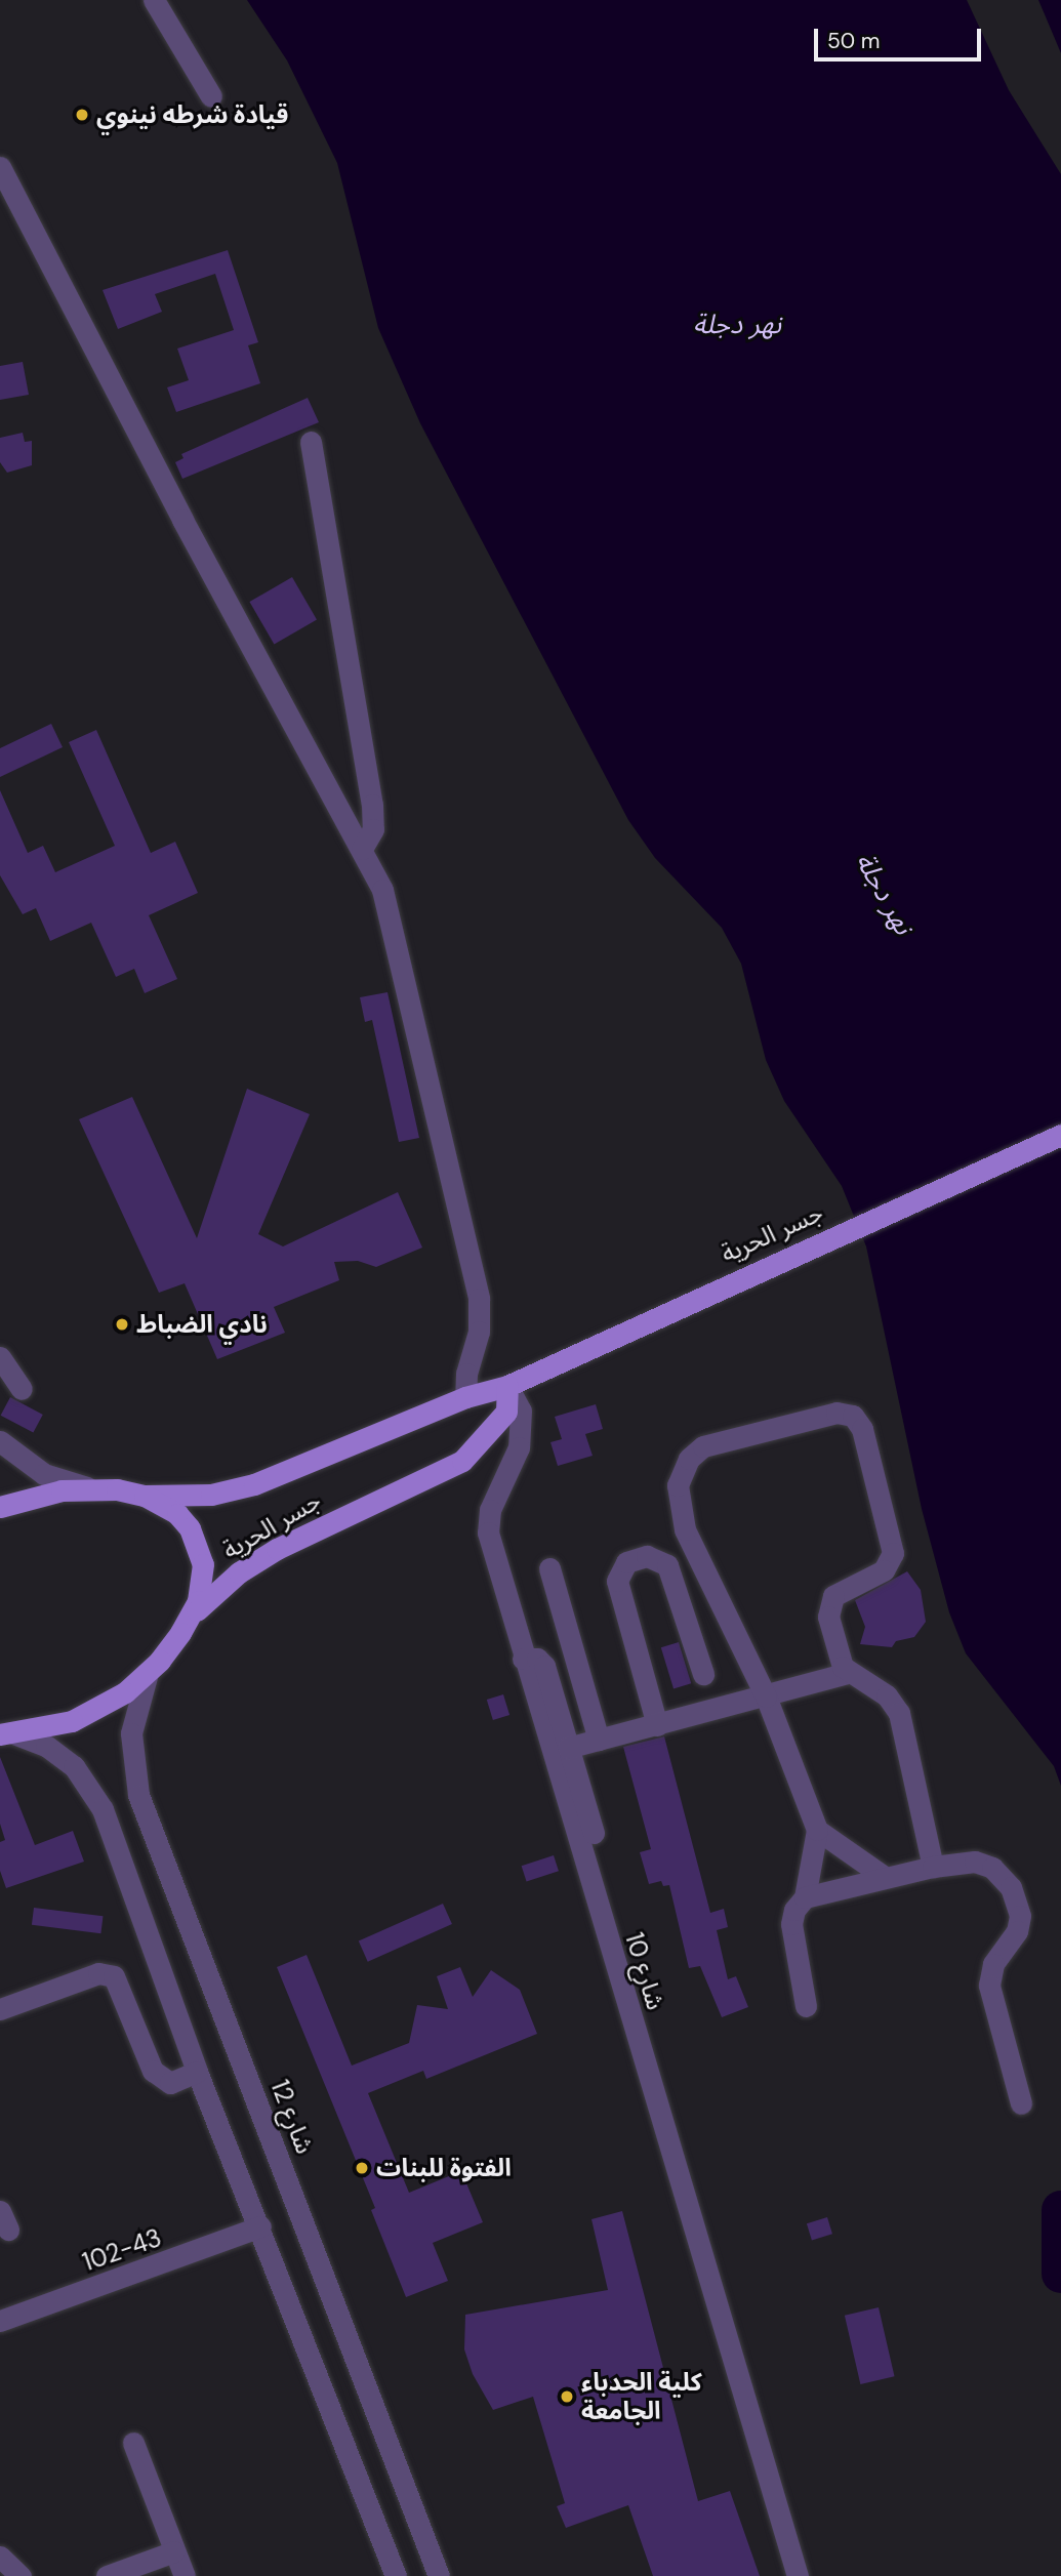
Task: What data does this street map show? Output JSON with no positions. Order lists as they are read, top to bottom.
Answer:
{
  "streets": {
    "main road": ["جسر الحرية"],
    "street": ["شارع 10", "شارع 12", "102-43"]
  },
  "crossings": [
    ["جسر الحرية", "شارع 10"]
  ],
  "water": ["نهر دجلة"],
  "places": [
    "قيادة شرطه نينوي",
    "نادي الضباط",
    "الفتوة للبنات",
    "كلية الحدباء الجامعة"
  ],
  "scale_bar": "50 m"
}
